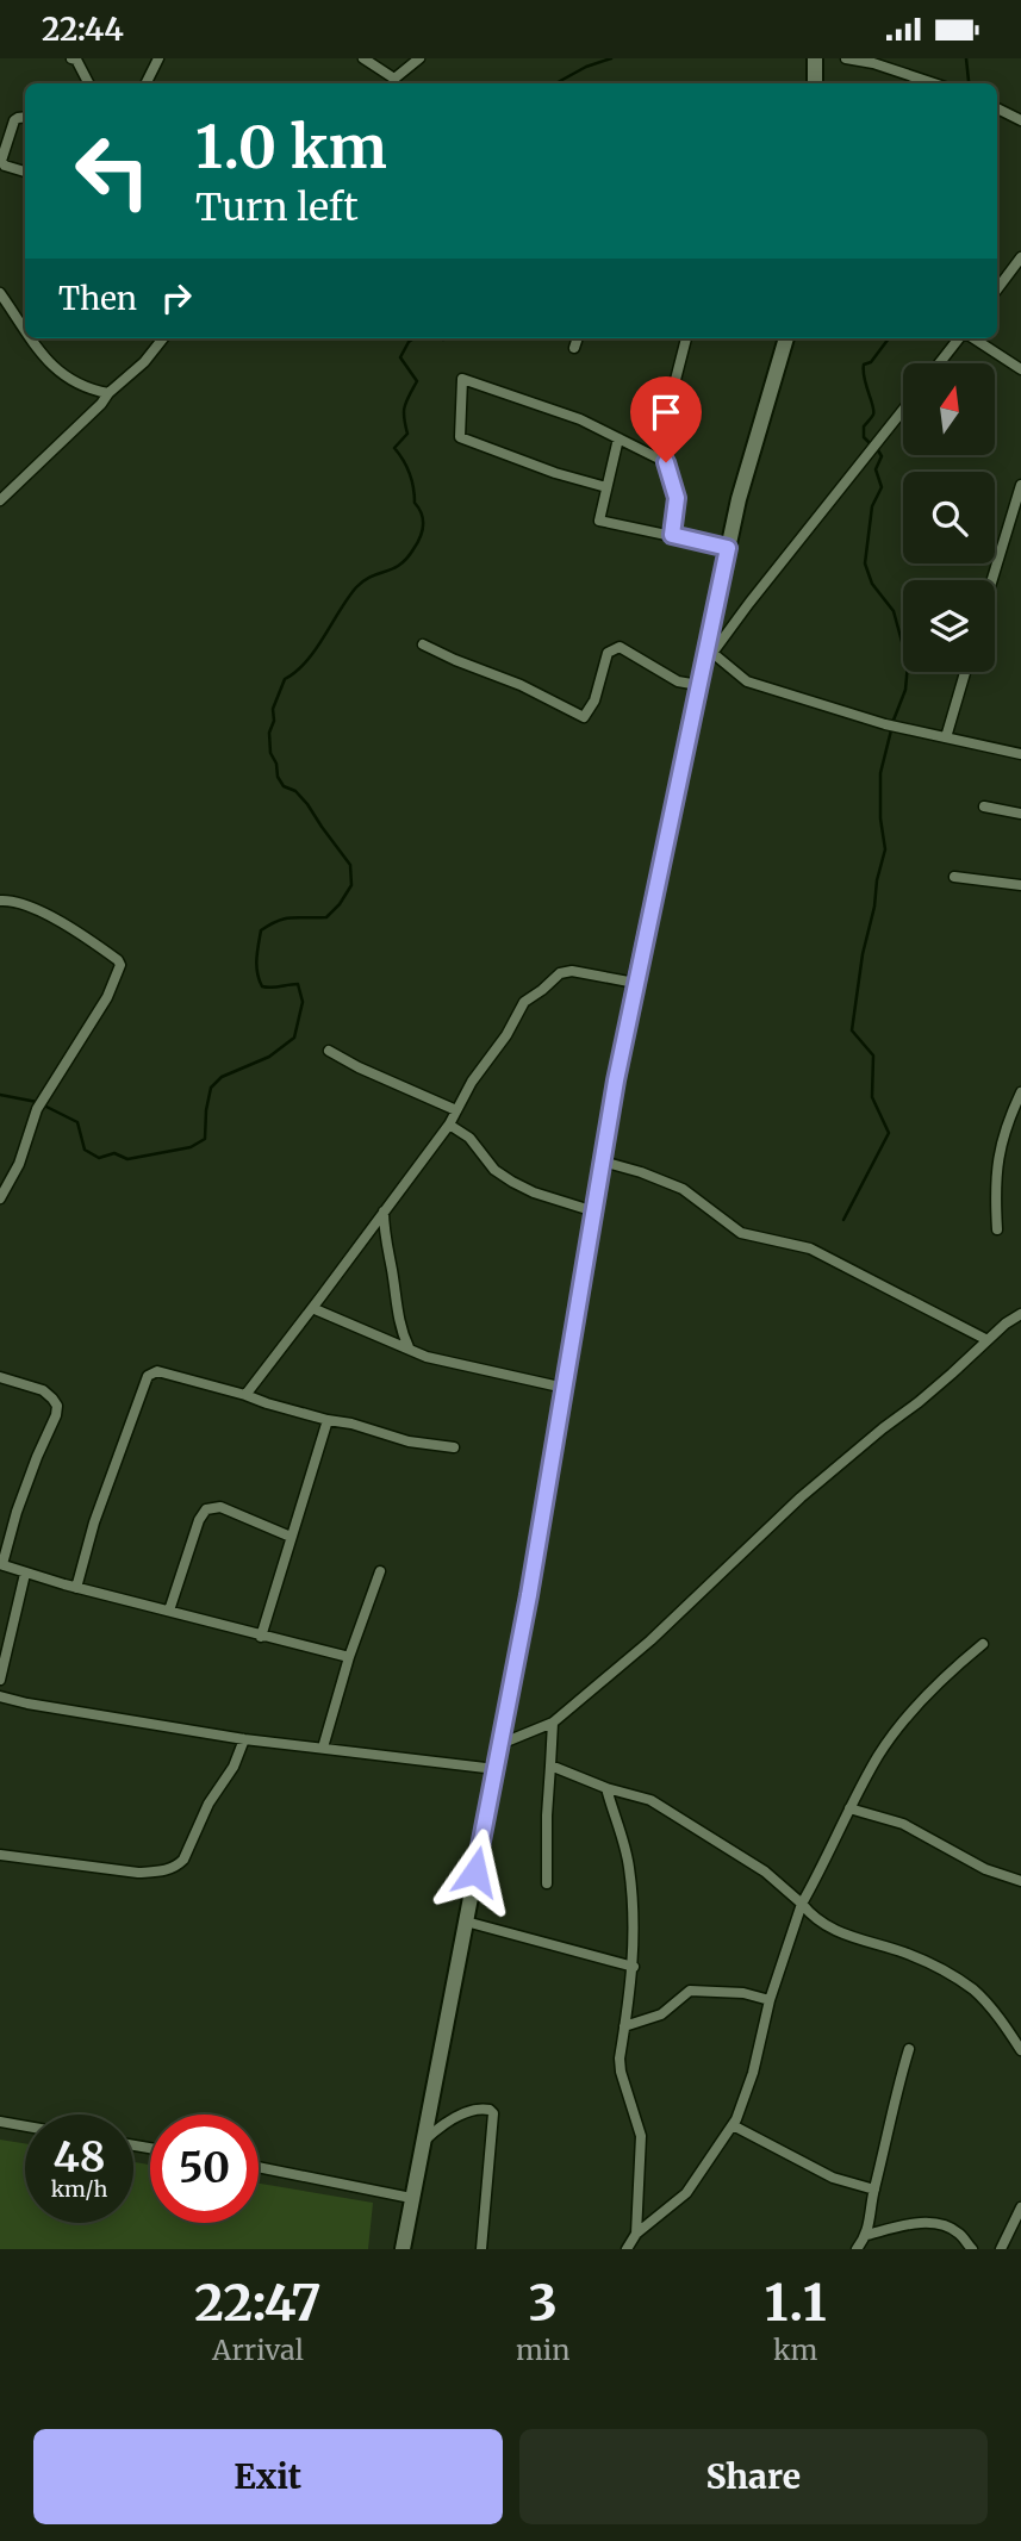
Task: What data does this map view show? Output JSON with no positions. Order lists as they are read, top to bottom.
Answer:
{
  "north": "top",
  "page": {
    "status": "22:44",
    "turn": ["1.0 km", "Turn left"],
    "then": "Then",
    "speed": "48 km/h",
    "limit": "50",
    "eta": [
      "22:47",
      "Arrival",
      "3",
      "min",
      "1.1",
      "km"
    ],
    "buttons": ["Exit", "Share"]
  }
}
